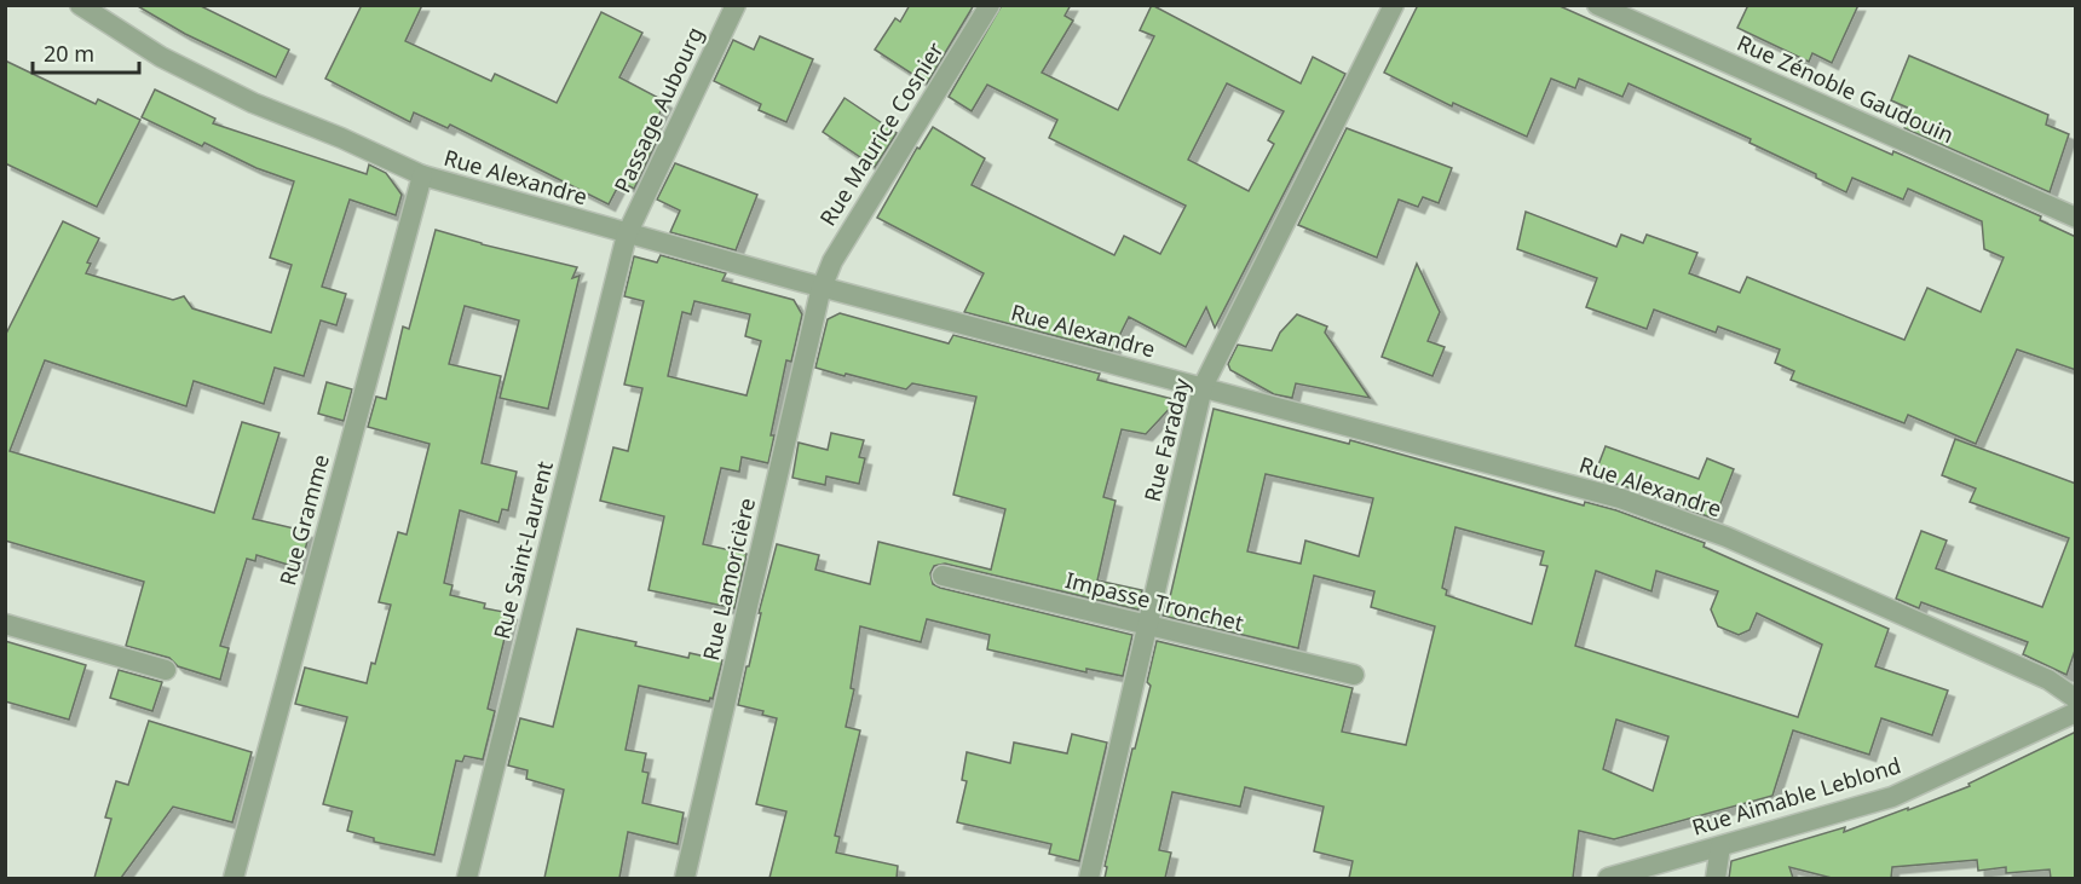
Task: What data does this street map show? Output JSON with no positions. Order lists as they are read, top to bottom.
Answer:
{
  "streets": {
    "street": [
      "Rue Zénoble Gaudouin",
      "Passage Aubourg",
      "Rue Maurice Cosnier",
      "Rue Alexandre",
      "Rue Faraday",
      "Rue Gramme",
      "Rue Saint-Laurent",
      "Rue Lamoricière",
      "Impasse Tronchet",
      "Rue Aimable Leblond"
    ]
  },
  "crossings": [
    ["Passage Aubourg", "Rue Alexandre"],
    ["Passage Aubourg", "Rue Saint-Laurent"],
    ["Rue Maurice Cosnier", "Rue Alexandre"],
    ["Rue Maurice Cosnier", "Rue Lamoricière"],
    ["Rue Alexandre", "Rue Faraday"],
    ["Rue Alexandre", "Rue Gramme"],
    ["Rue Alexandre", "Rue Saint-Laurent"],
    ["Rue Alexandre", "Rue Lamoricière"],
    ["Rue Faraday", "Impasse Tronchet"]
  ],
  "scale_bar": "20 m"
}
